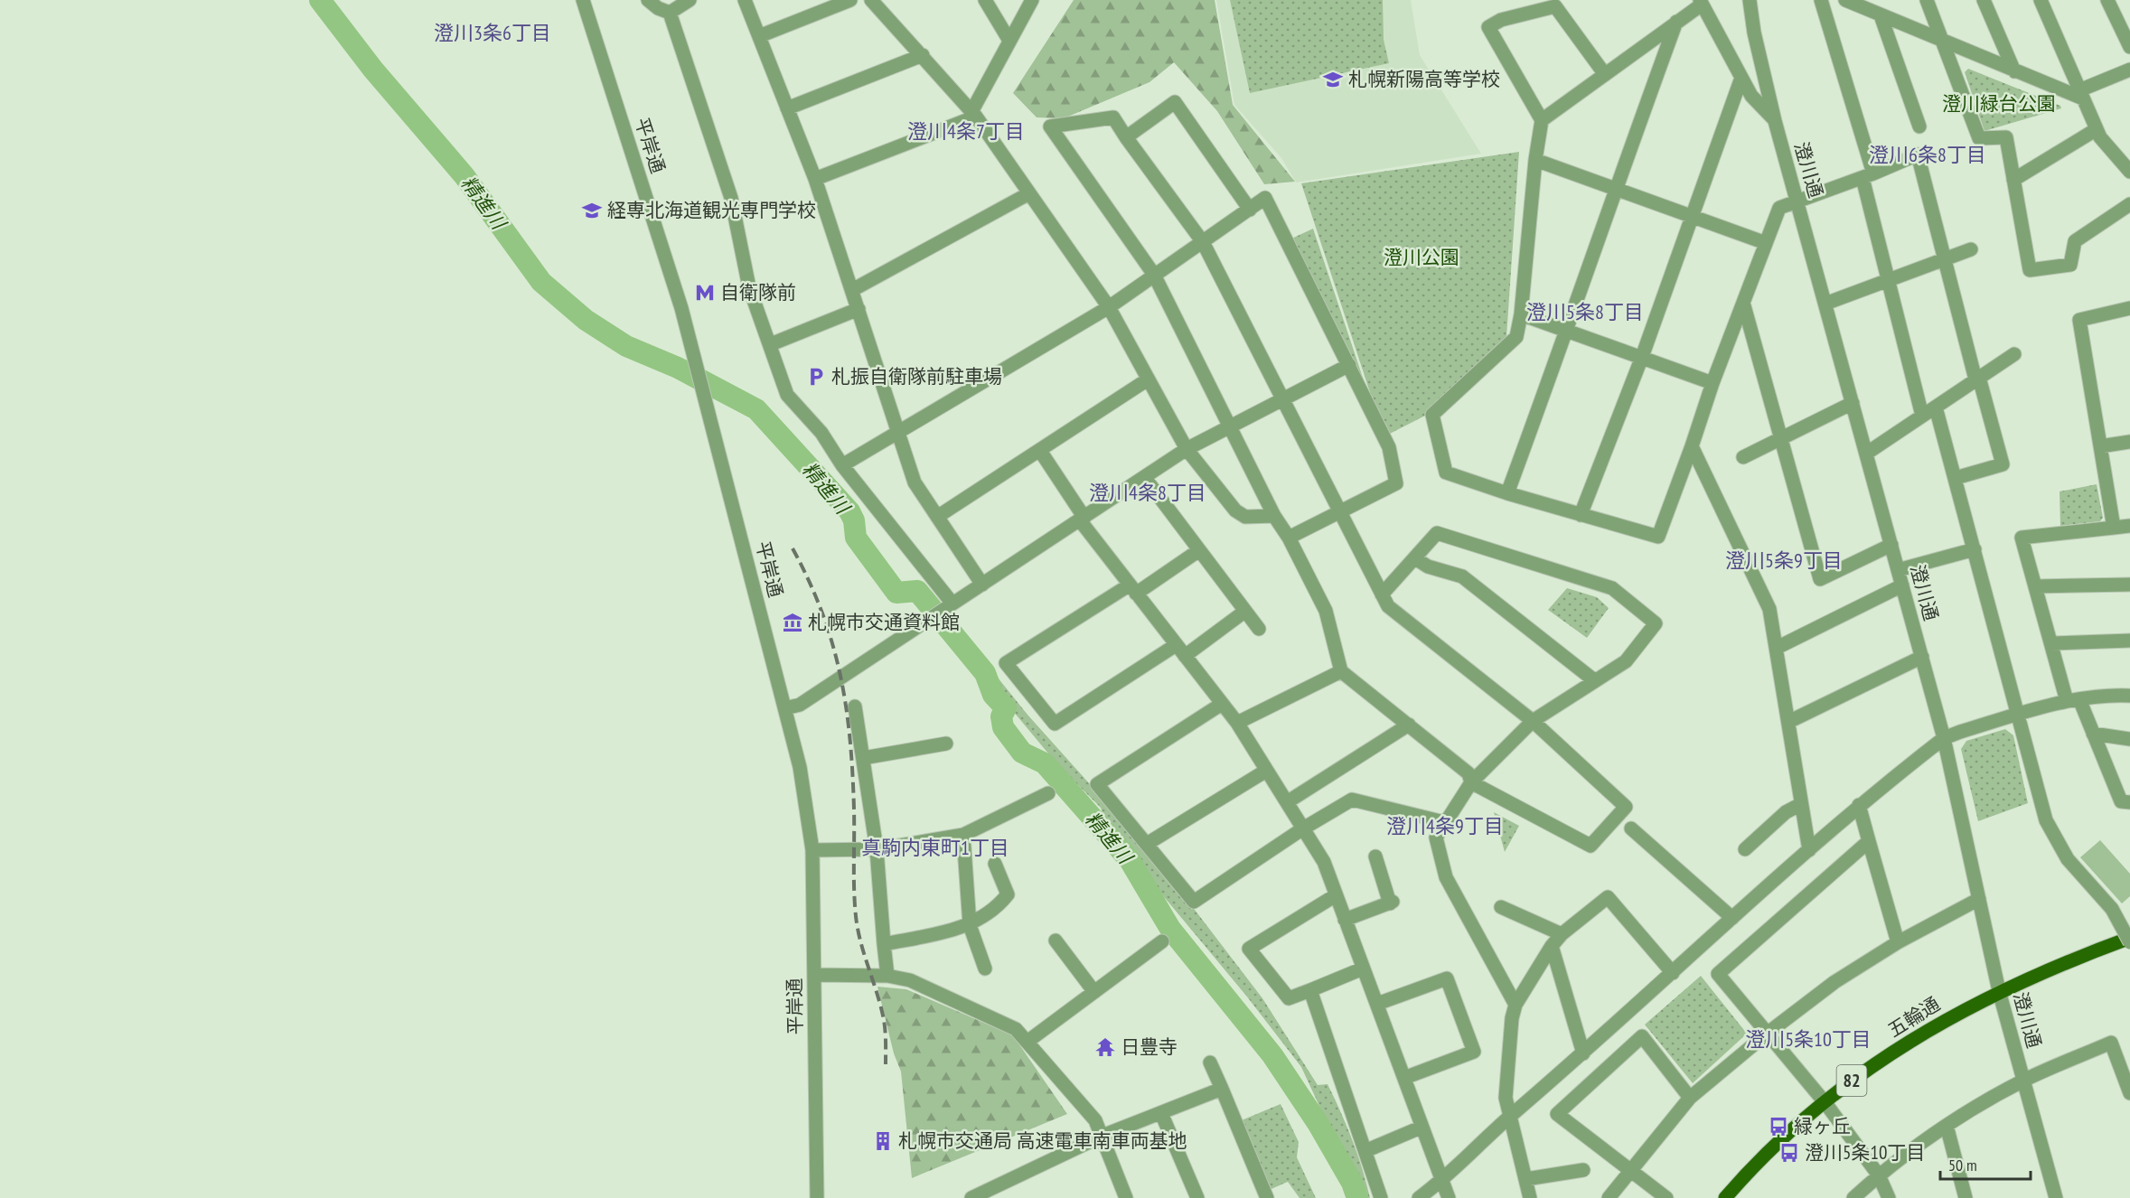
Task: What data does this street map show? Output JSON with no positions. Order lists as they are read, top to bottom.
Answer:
{
  "streets": {
    "main road": ["五輪通", "82"],
    "street": ["平岸通", "澄川通"]
  },
  "crossings": [
    ["澄川通", "五輪通"]
  ],
  "districts": [
    "澄川3条6丁目",
    "澄川4条7丁目",
    "澄川6条8丁目",
    "澄川5条8丁目",
    "澄川4条8丁目",
    "澄川5条9丁目",
    "澄川4条9丁目",
    "真駒内東町1丁目",
    "澄川5条10丁目"
  ],
  "water": ["精進川"],
  "parks": ["澄川緑台公園", "澄川公園"],
  "places": {
    "school or university": ["札幌新陽高等学校", "経専北海道観光専門学校"],
    "metro station": ["自衛隊前"],
    "parking": ["札振自衛隊前駐車場"],
    "museum": ["札幌市交通資料館"],
    "temple": ["日豊寺"],
    "bus stop": ["緑ヶ丘", "澄川5条10丁目"],
    "building": ["札幌市交通局 高速電車南車両基地"]
  },
  "scale_bar": "50 m"
}
